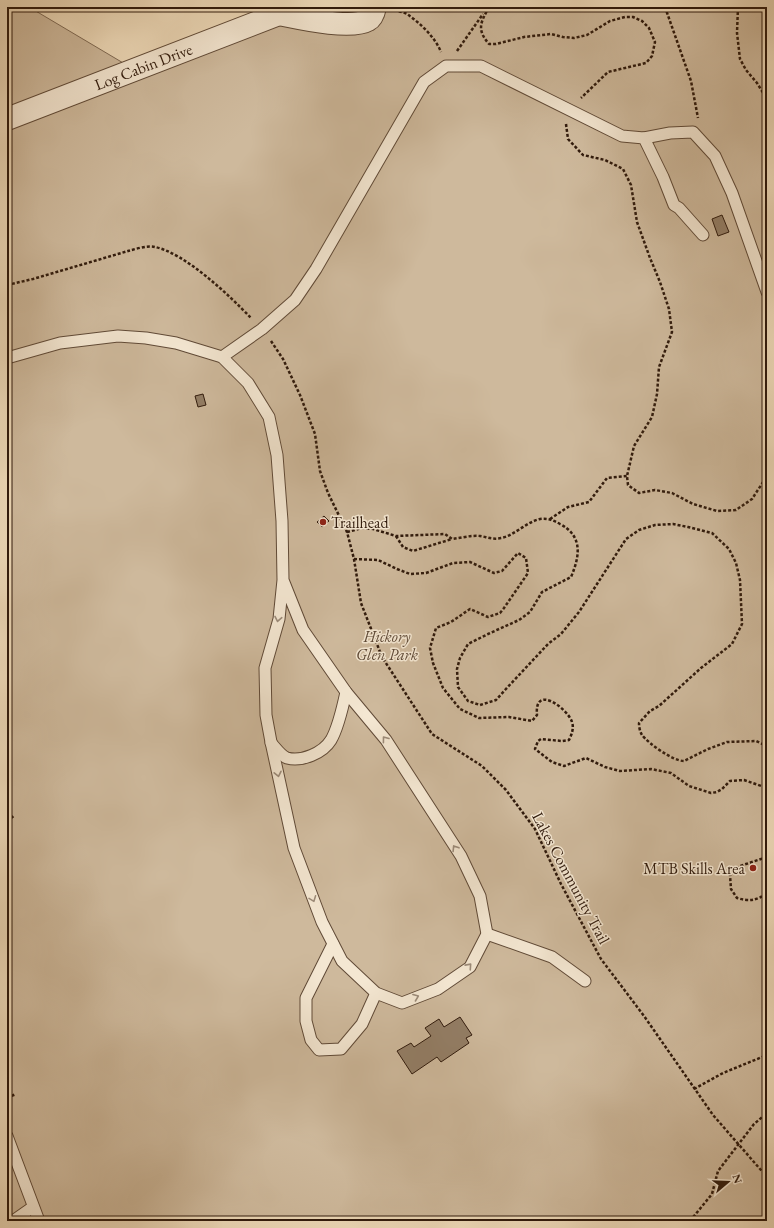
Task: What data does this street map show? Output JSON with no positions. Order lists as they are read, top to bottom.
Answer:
{
  "streets": {
    "street": ["Log Cabin Drive"],
    "path": ["Lakes Community Trail"]
  },
  "parks": ["Hickory Glen Park"],
  "places": ["Trailhead", "MTB Skills Area"],
  "north": "right"
}
